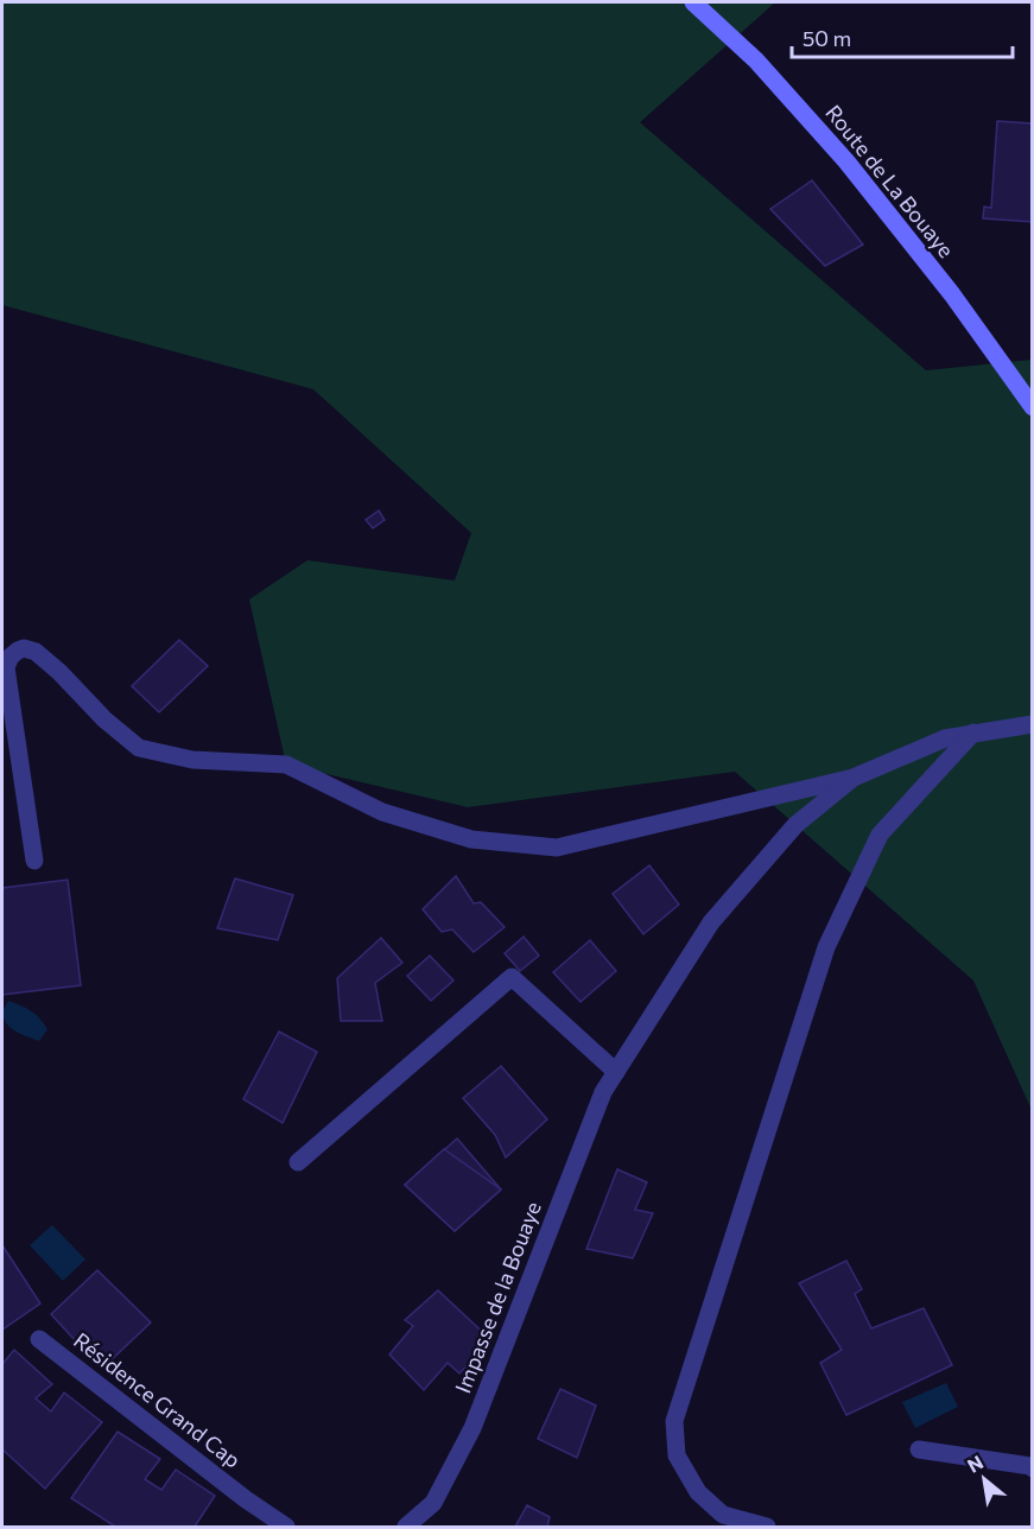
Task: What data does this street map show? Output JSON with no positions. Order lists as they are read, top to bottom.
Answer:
{
  "streets": {
    "main road": ["Route de La Bouaye"],
    "street": ["Impasse de la Bouaye", "Résidence Grand Cap"]
  },
  "scale_bar": "50 m",
  "north": "top left"
}
